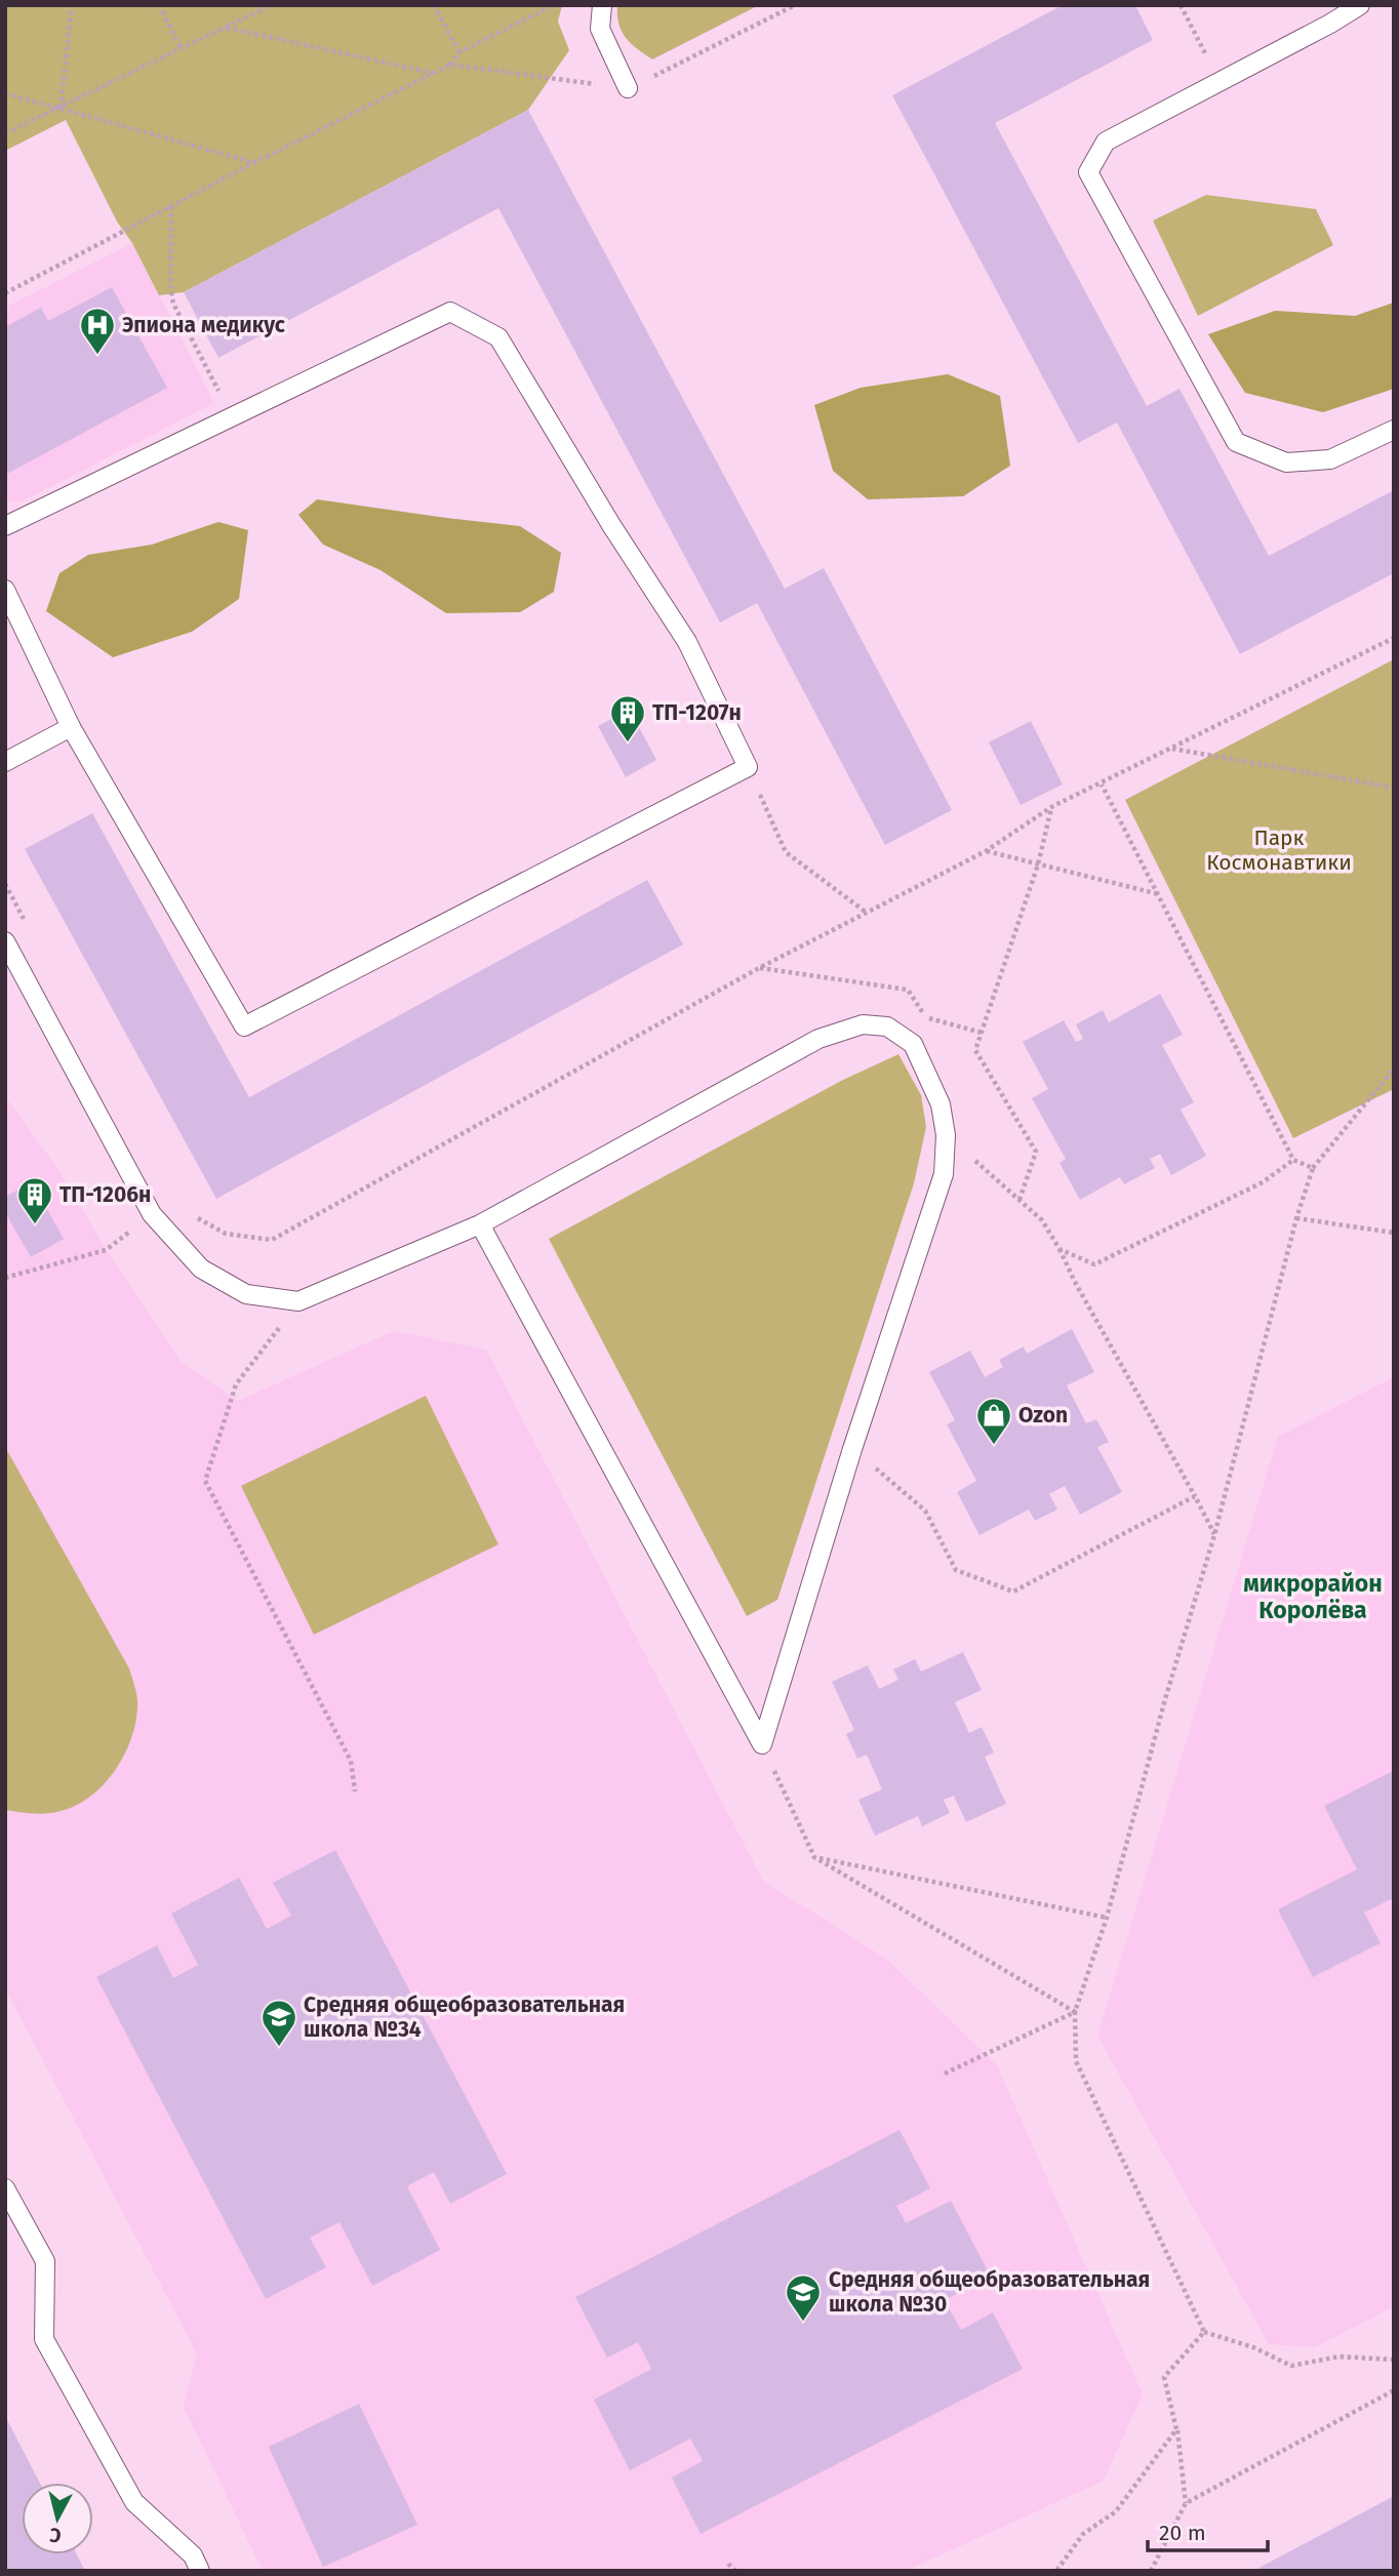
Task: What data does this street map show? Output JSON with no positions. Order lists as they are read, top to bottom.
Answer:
{
  "districts": ["микрорайон Королёва"],
  "parks": ["Парк Космонавтики"],
  "places": {
    "hospital": ["Эпиона медикус"],
    "building": ["ТП-1207н", "ТП-1206н"],
    "shop": ["Ozon"],
    "school or university": ["Средняя общеобразовательная школа №34", "Средняя общеобразовательная школа №30"]
  },
  "scale_bar": "20 m",
  "north": "bottom"
}
